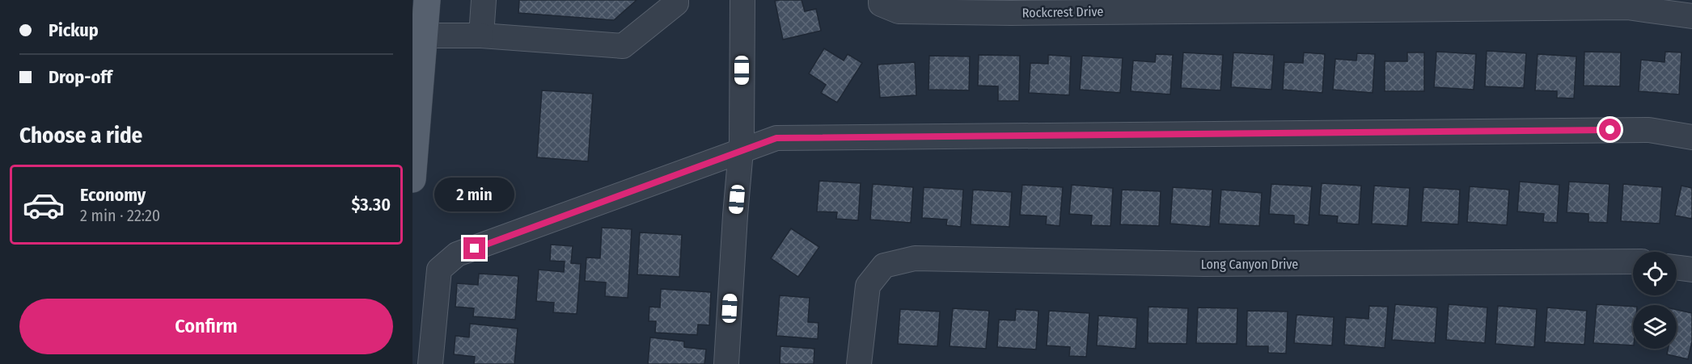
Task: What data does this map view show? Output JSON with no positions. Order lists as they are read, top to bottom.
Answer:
{
  "streets": {
    "street": ["Rockcrest Drive", "Long Canyon Drive"]
  },
  "page": {
    "banner": ["Pickup", "Drop-off"],
    "heading": "Choose a ride",
    "list": [
      {
        "name": "Economy",
        "note": "2 min · 22:20",
        "value": "$3.30"
      }
    ],
    "bubble": "2 min",
    "buttons": "Confirm"
  }
}
